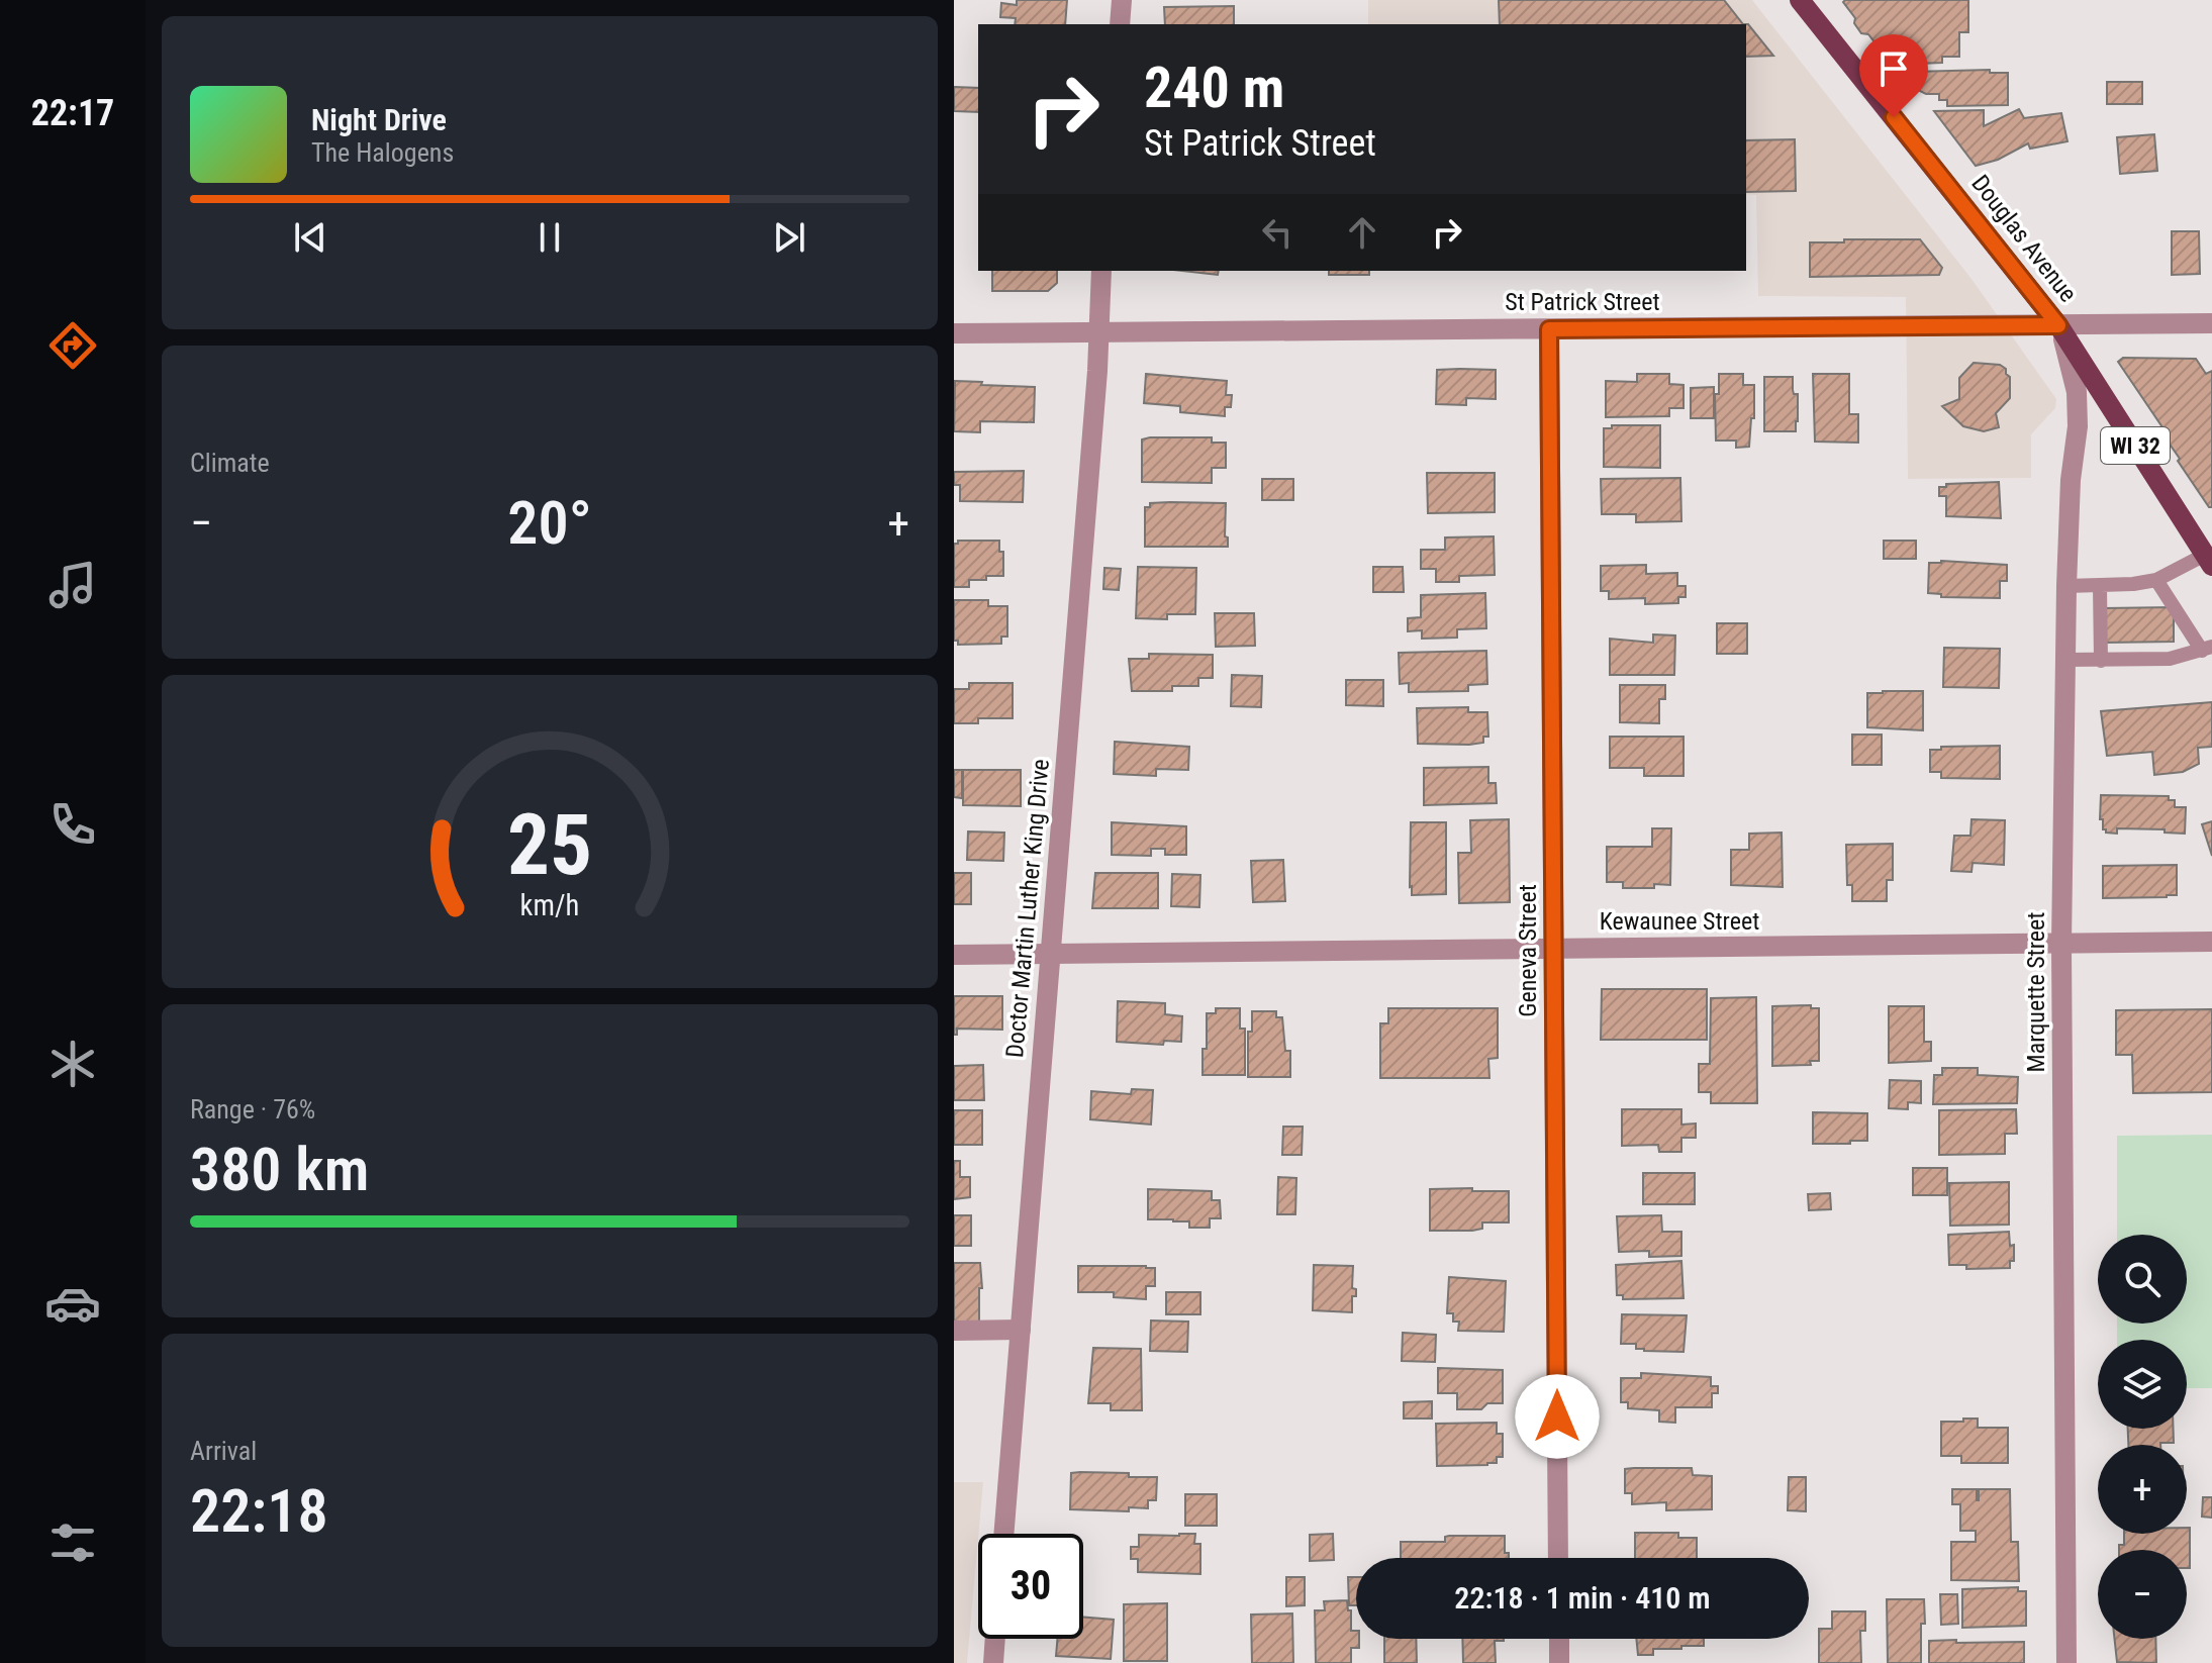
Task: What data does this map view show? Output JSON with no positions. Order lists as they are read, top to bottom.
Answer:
{
  "streets": {
    "main road": ["Douglas Avenue", "WI 32"],
    "street": [
      "St Patrick Street",
      "Doctor Martin Luther King Drive",
      "Kewaunee Street",
      "Geneva Street",
      "Marquette Street"
    ]
  },
  "crossings": [
    ["Douglas Avenue", "St Patrick Street"],
    ["Douglas Avenue", "Marquette Street"],
    ["St Patrick Street", "Doctor Martin Luther King Drive"],
    ["St Patrick Street", "Geneva Street"],
    ["St Patrick Street", "Marquette Street"],
    ["Doctor Martin Luther King Drive", "Kewaunee Street"],
    ["Kewaunee Street", "Geneva Street"],
    ["Kewaunee Street", "Marquette Street"]
  ],
  "page": {
    "tabs": "22:17",
    "turn": ["240 m", "St Patrick Street"],
    "song": ["Night Drive", "The Halogens"],
    "tile": [
      "Climate",
      ["Range · 76%", "380 km"],
      ["Arrival", "22:18"]
    ],
    "heat": ["−", "20°", "+"],
    "map_buttons": ["+", "−"],
    "limit": "30",
    "trip": "22:18 · 1 min · 410 m",
    "gauge": ["25", "km/h"]
  }
}
